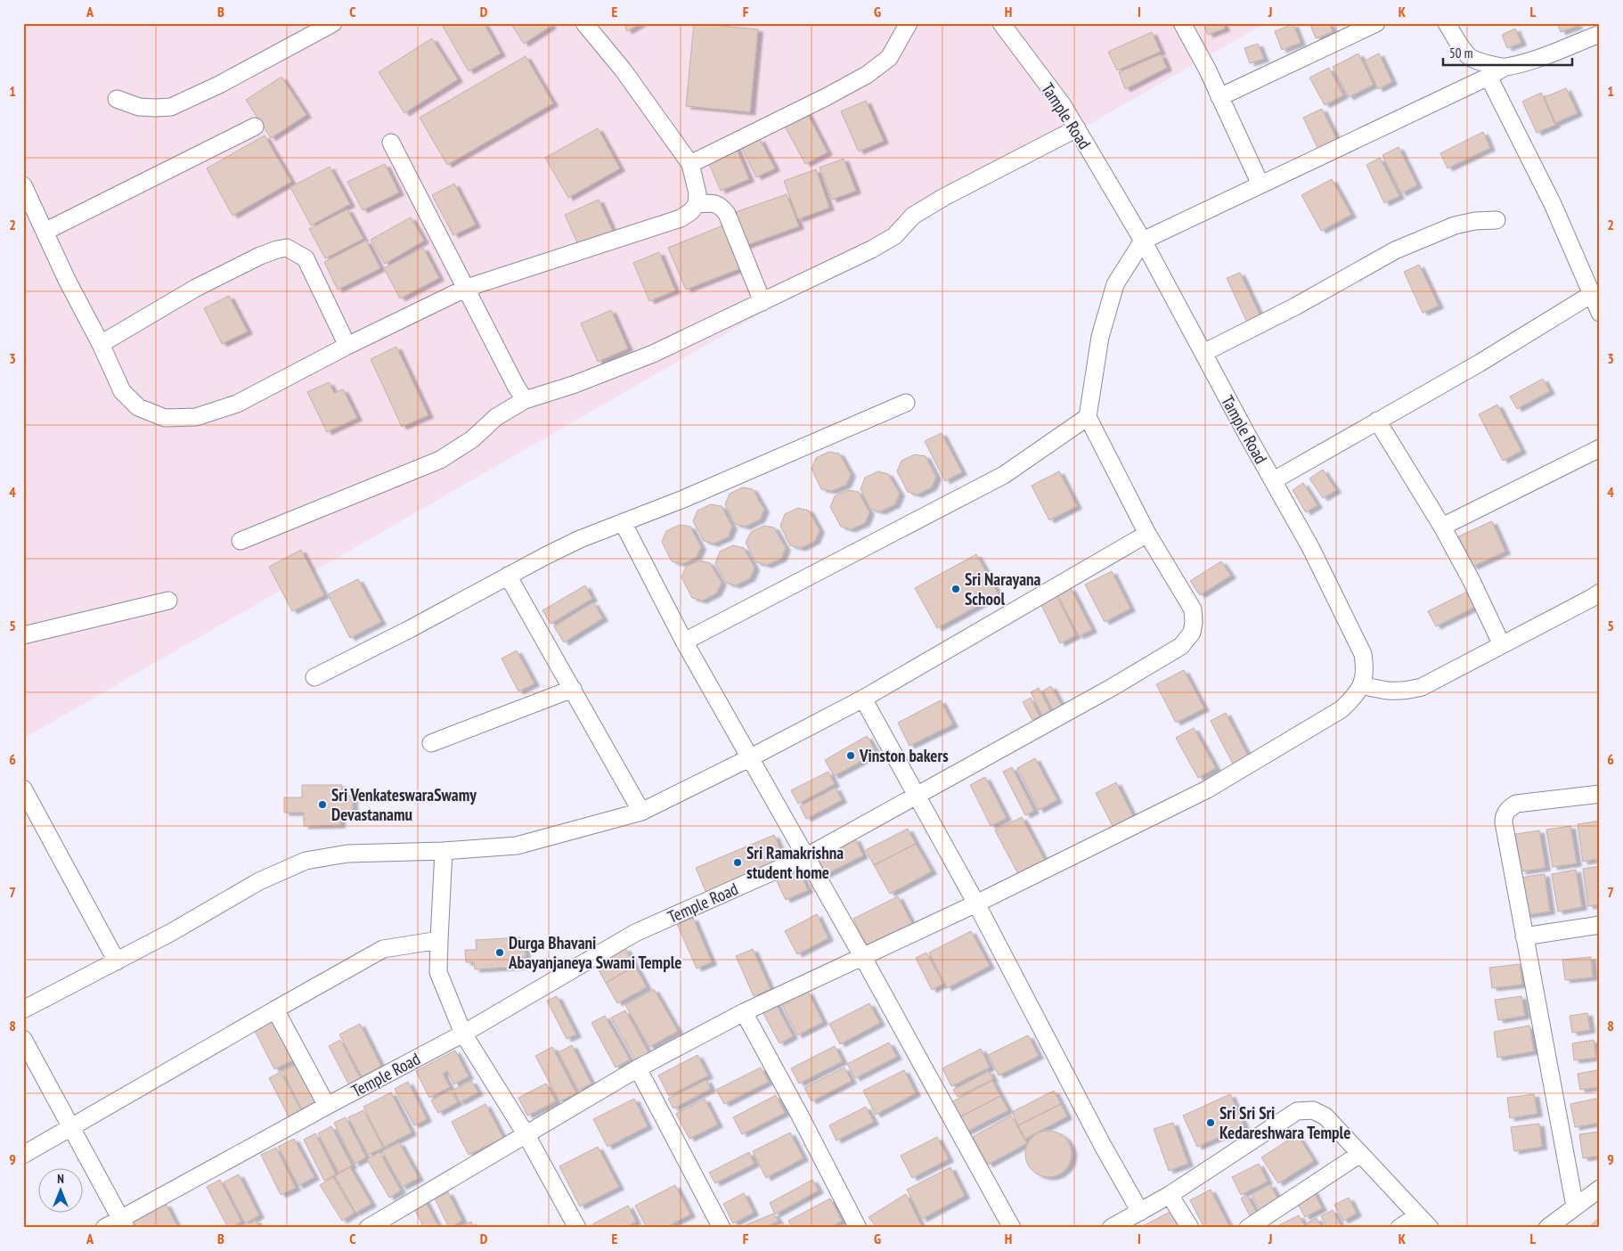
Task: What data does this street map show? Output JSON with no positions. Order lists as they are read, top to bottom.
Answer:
{
  "streets": {
    "street": ["Tample Road", "Temple Road"]
  },
  "places": [
    "Sri Narayana School",
    "Vinston bakers",
    "Sri VenkateswaraSwamy Devastanamu",
    "Sri Ramakrishna student home",
    "Durga Bhavani Abayanjaneya Swami Temple",
    "Sri Sri Sri Kedareshwara Temple"
  ],
  "scale_bar": "50 m",
  "north": "top",
  "grid": {
    "columns": [
      "A",
      "B",
      "C",
      "D",
      "E",
      "F",
      "G",
      "H",
      "I",
      "J",
      "K",
      "L"
    ],
    "rows": [
      "1",
      "2",
      "3",
      "4",
      "5",
      "6",
      "7",
      "8",
      "9"
    ]
  }
}
